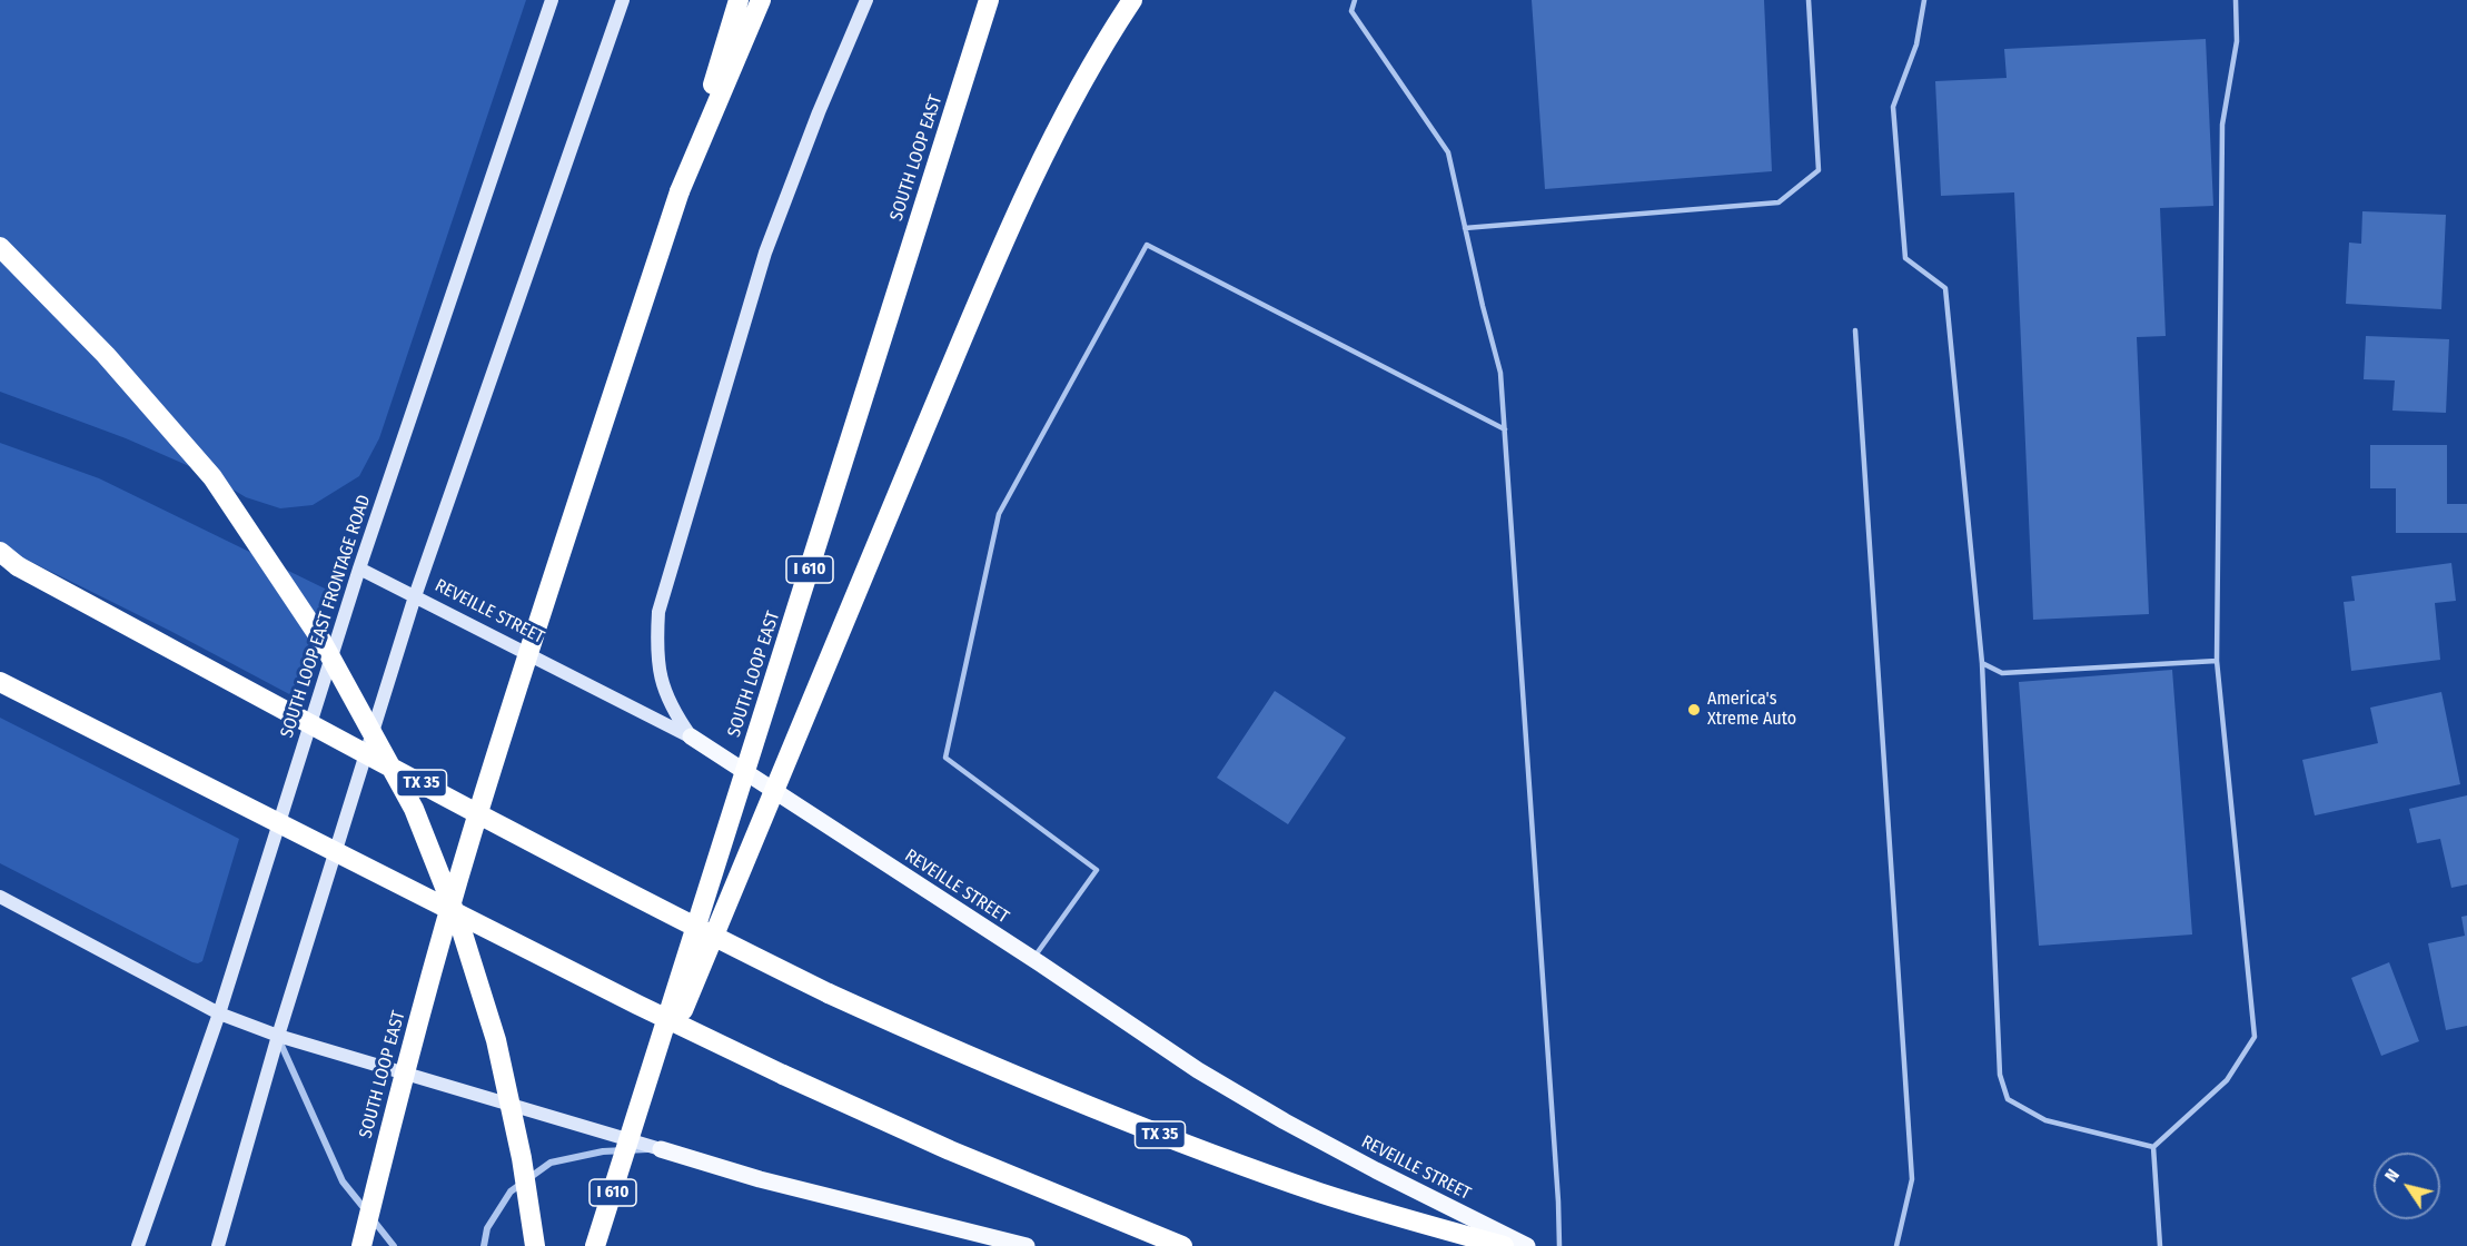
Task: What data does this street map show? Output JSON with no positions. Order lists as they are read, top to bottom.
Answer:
{
  "streets": {
    "highway": ["SOUTH LOOP EAST", "I 610", "TX 35"],
    "main road": ["REVEILLE STREET", "SOUTH LOOP EAST FRONTAGE ROAD"]
  },
  "crossings": [
    ["REVEILLE STREET", "SOUTH LOOP EAST FRONTAGE ROAD"]
  ],
  "places": ["America's Xtreme Auto"],
  "north": "top left"
}
